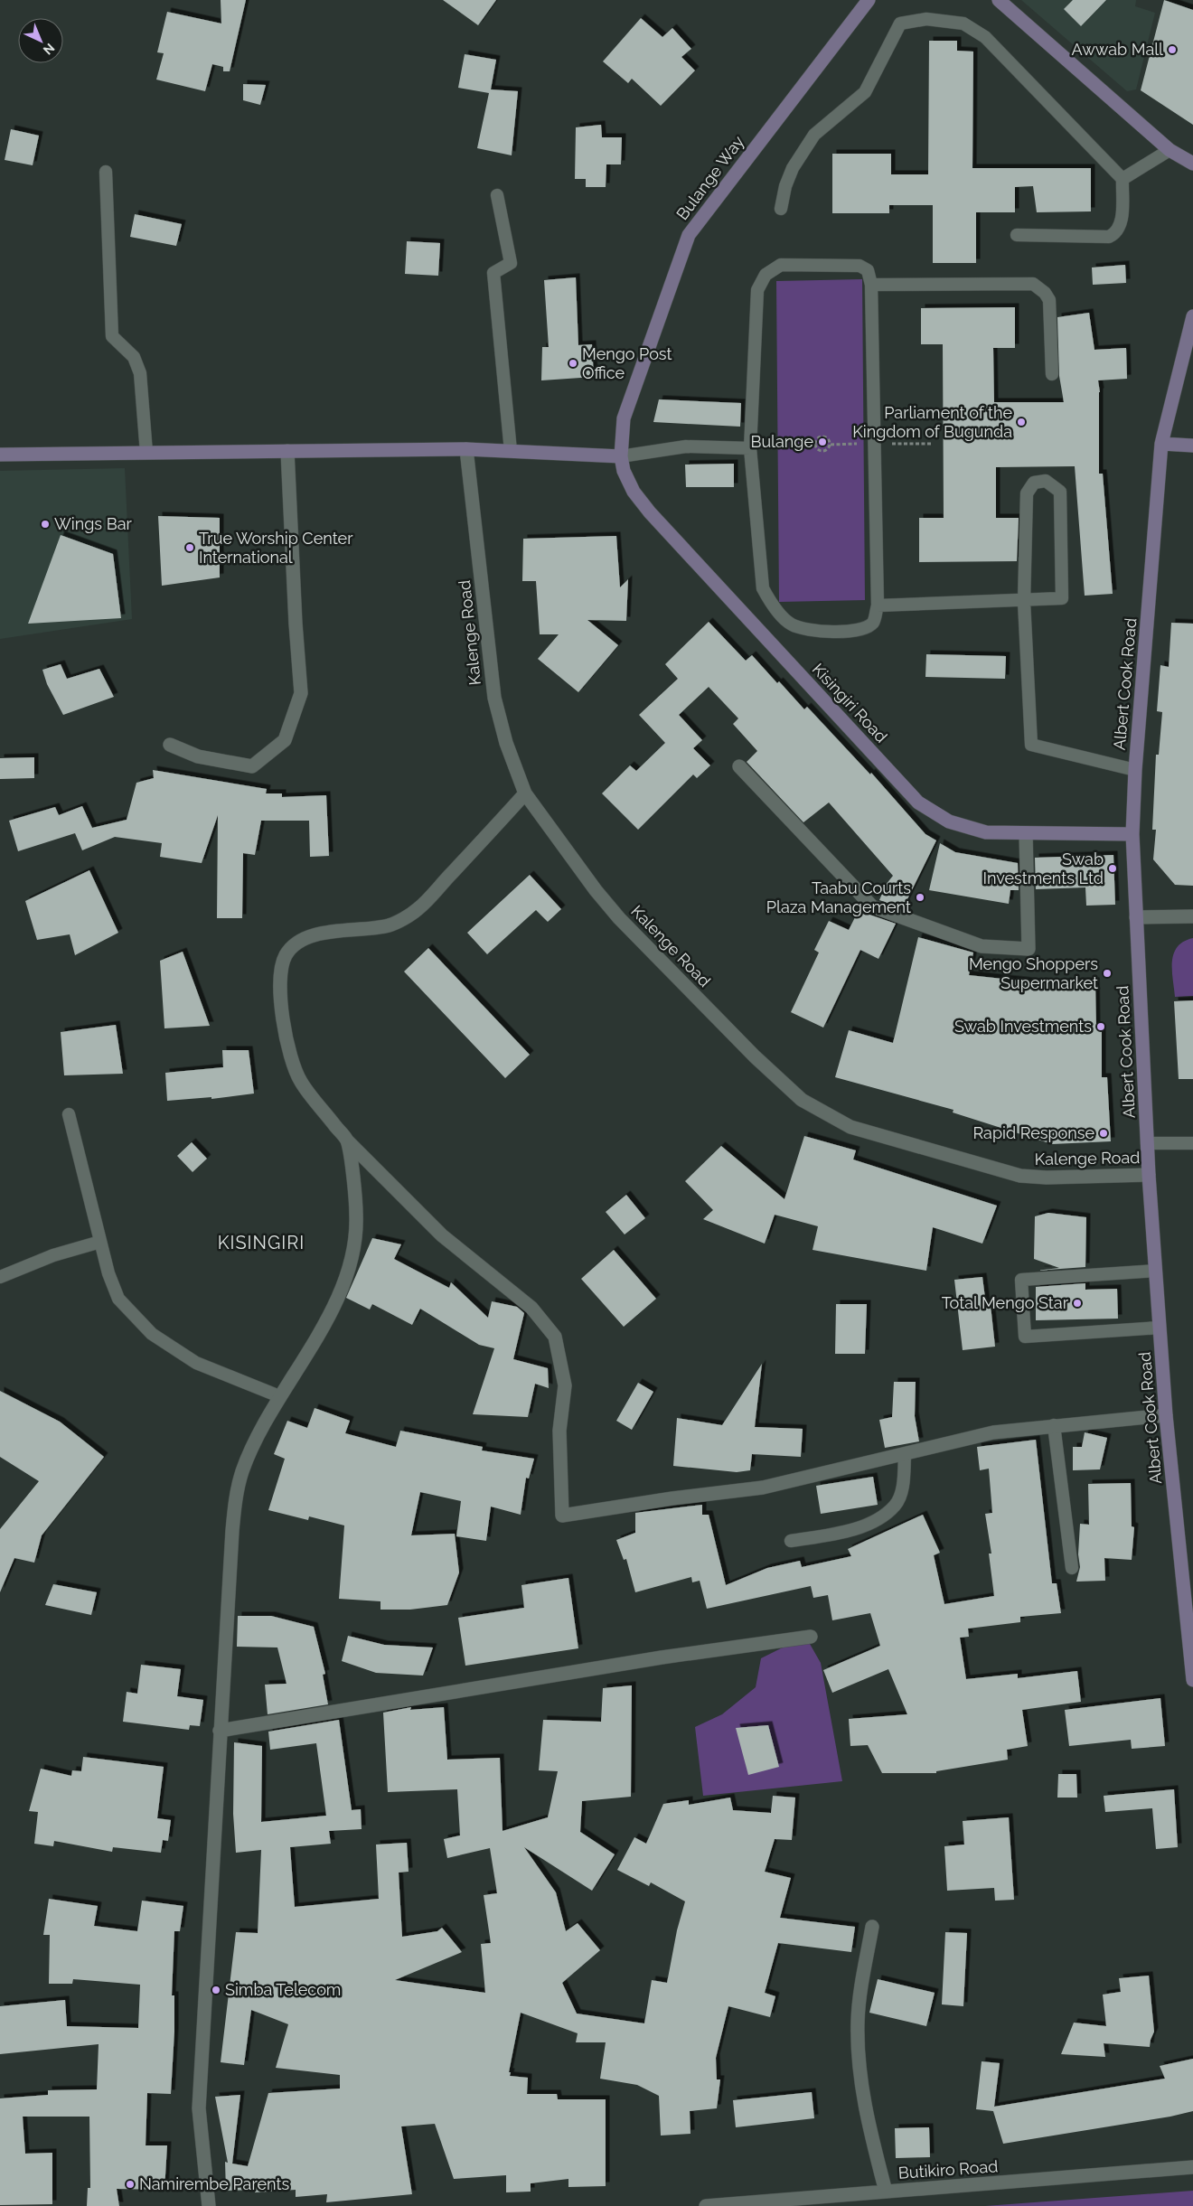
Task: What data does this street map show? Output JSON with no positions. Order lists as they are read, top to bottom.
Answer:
{
  "streets": {
    "main road": ["Bulange Way", "Albert Cook Road", "Kisingiri Road"],
    "street": ["Kalenge Road", "Butikiro Road"]
  },
  "crossings": [
    ["Bulange Way", "Kisingiri Road"],
    ["Kalenge Road", "Albert Cook Road"],
    ["Albert Cook Road", "Kisingiri Road"]
  ],
  "districts": ["KISINGIRI"],
  "places": [
    "Awwab Mall",
    "Mengo Post Office",
    "Parliament of the Kingdom of Bugunda",
    "Bulange",
    "Wings Bar",
    "True Worship Center International",
    "Swab Investments Ltd",
    "Taabu Courts Plaza Management",
    "Mengo Shoppers Supermarket",
    "Swab Investments",
    "Rapid Response",
    "Total Mengo Star",
    "Simba Telecom",
    "Namirembe Parents"
  ],
  "north": "bottom right"
}
